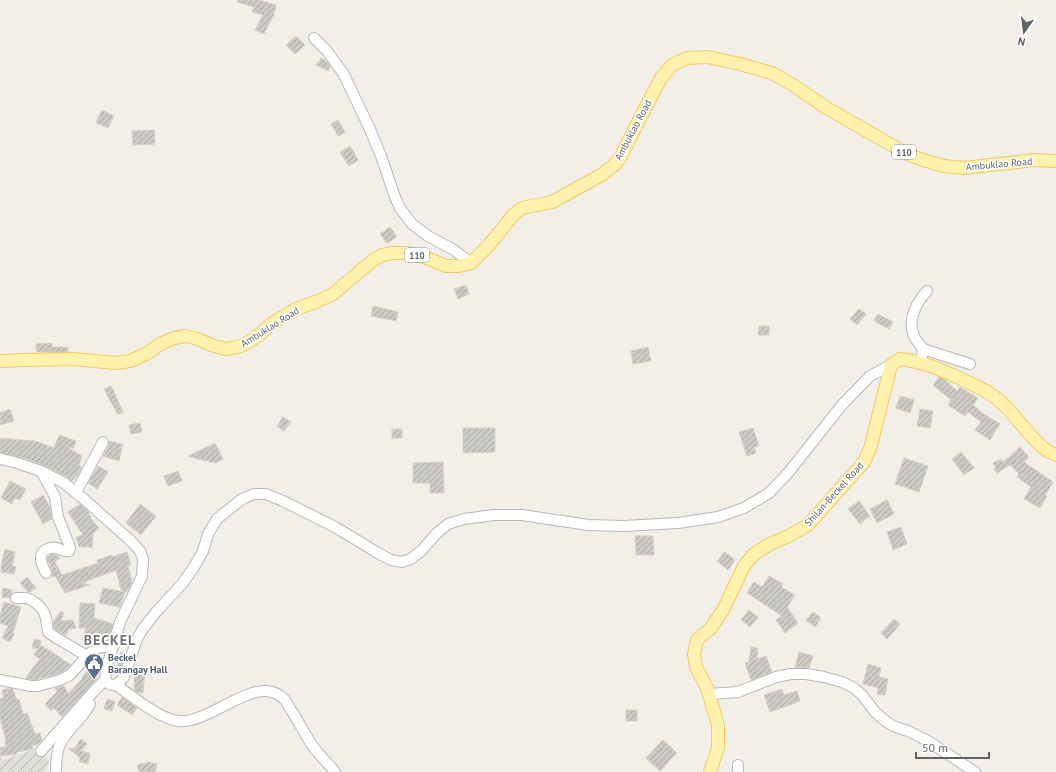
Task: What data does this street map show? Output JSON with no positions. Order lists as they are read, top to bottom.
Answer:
{
  "streets": {
    "main road": ["Ambuklao Road", "110", "Shilan-Beckel Road"]
  },
  "districts": ["BECKEL"],
  "places": {
    "public building": ["Beckel Barangay Hall"]
  },
  "scale_bar": "50 m",
  "north": "bottom"
}
